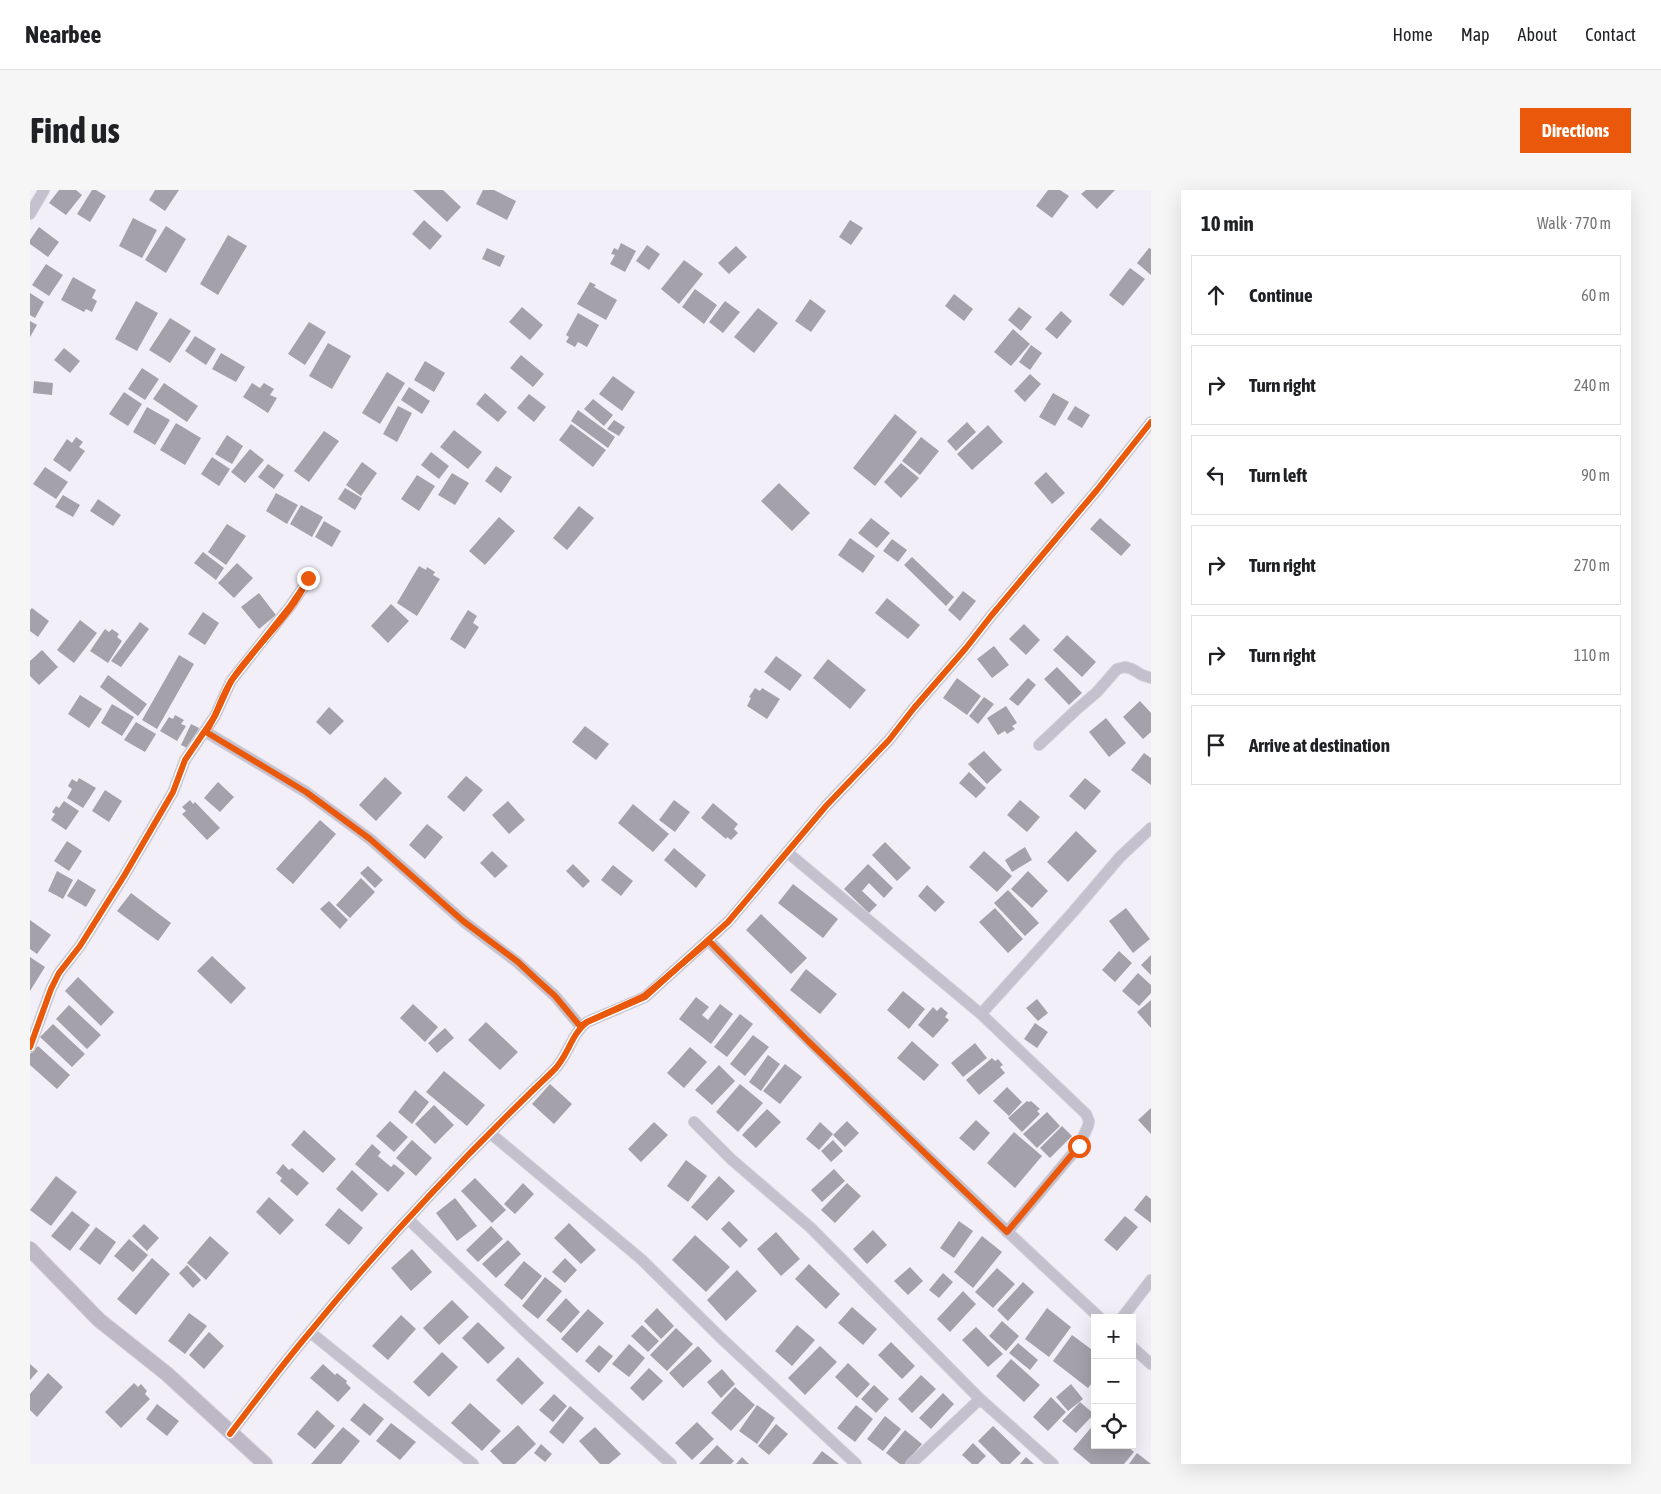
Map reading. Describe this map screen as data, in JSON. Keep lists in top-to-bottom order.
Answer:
{
  "page": {
    "header": "Nearbee",
    "nav": [
      "Home",
      "Map",
      "About",
      "Contact"
    ],
    "buttons": "Directions",
    "title": "Find us",
    "heading": ["10 min", "Walk · 770 m"],
    "list": [
      ["Continue", "60 m"],
      ["Turn right", "240 m"],
      ["Turn left", "90 m"],
      ["Turn right", "270 m"],
      ["Turn right", "110 m"],
      "Arrive at destination"
    ],
    "map_buttons": ["+", "−"]
  }
}
